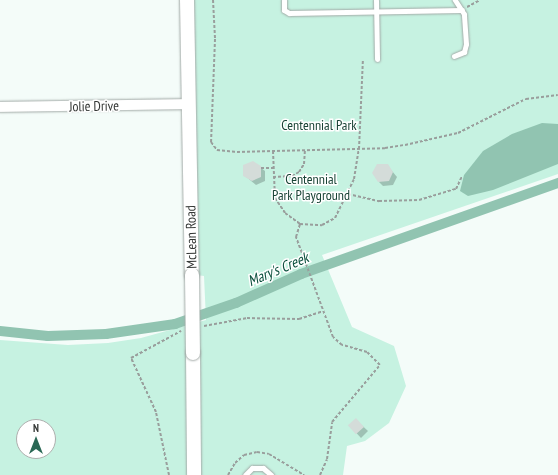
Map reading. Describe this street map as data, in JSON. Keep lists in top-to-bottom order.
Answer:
{
  "streets": {
    "street": ["Jolie Drive", "McLean Road"]
  },
  "crossings": [
    ["Jolie Drive", "McLean Road"]
  ],
  "water": ["Mary's Creek"],
  "parks": ["Centennial Park", "Centennial Park Playground"],
  "north": "top"
}
